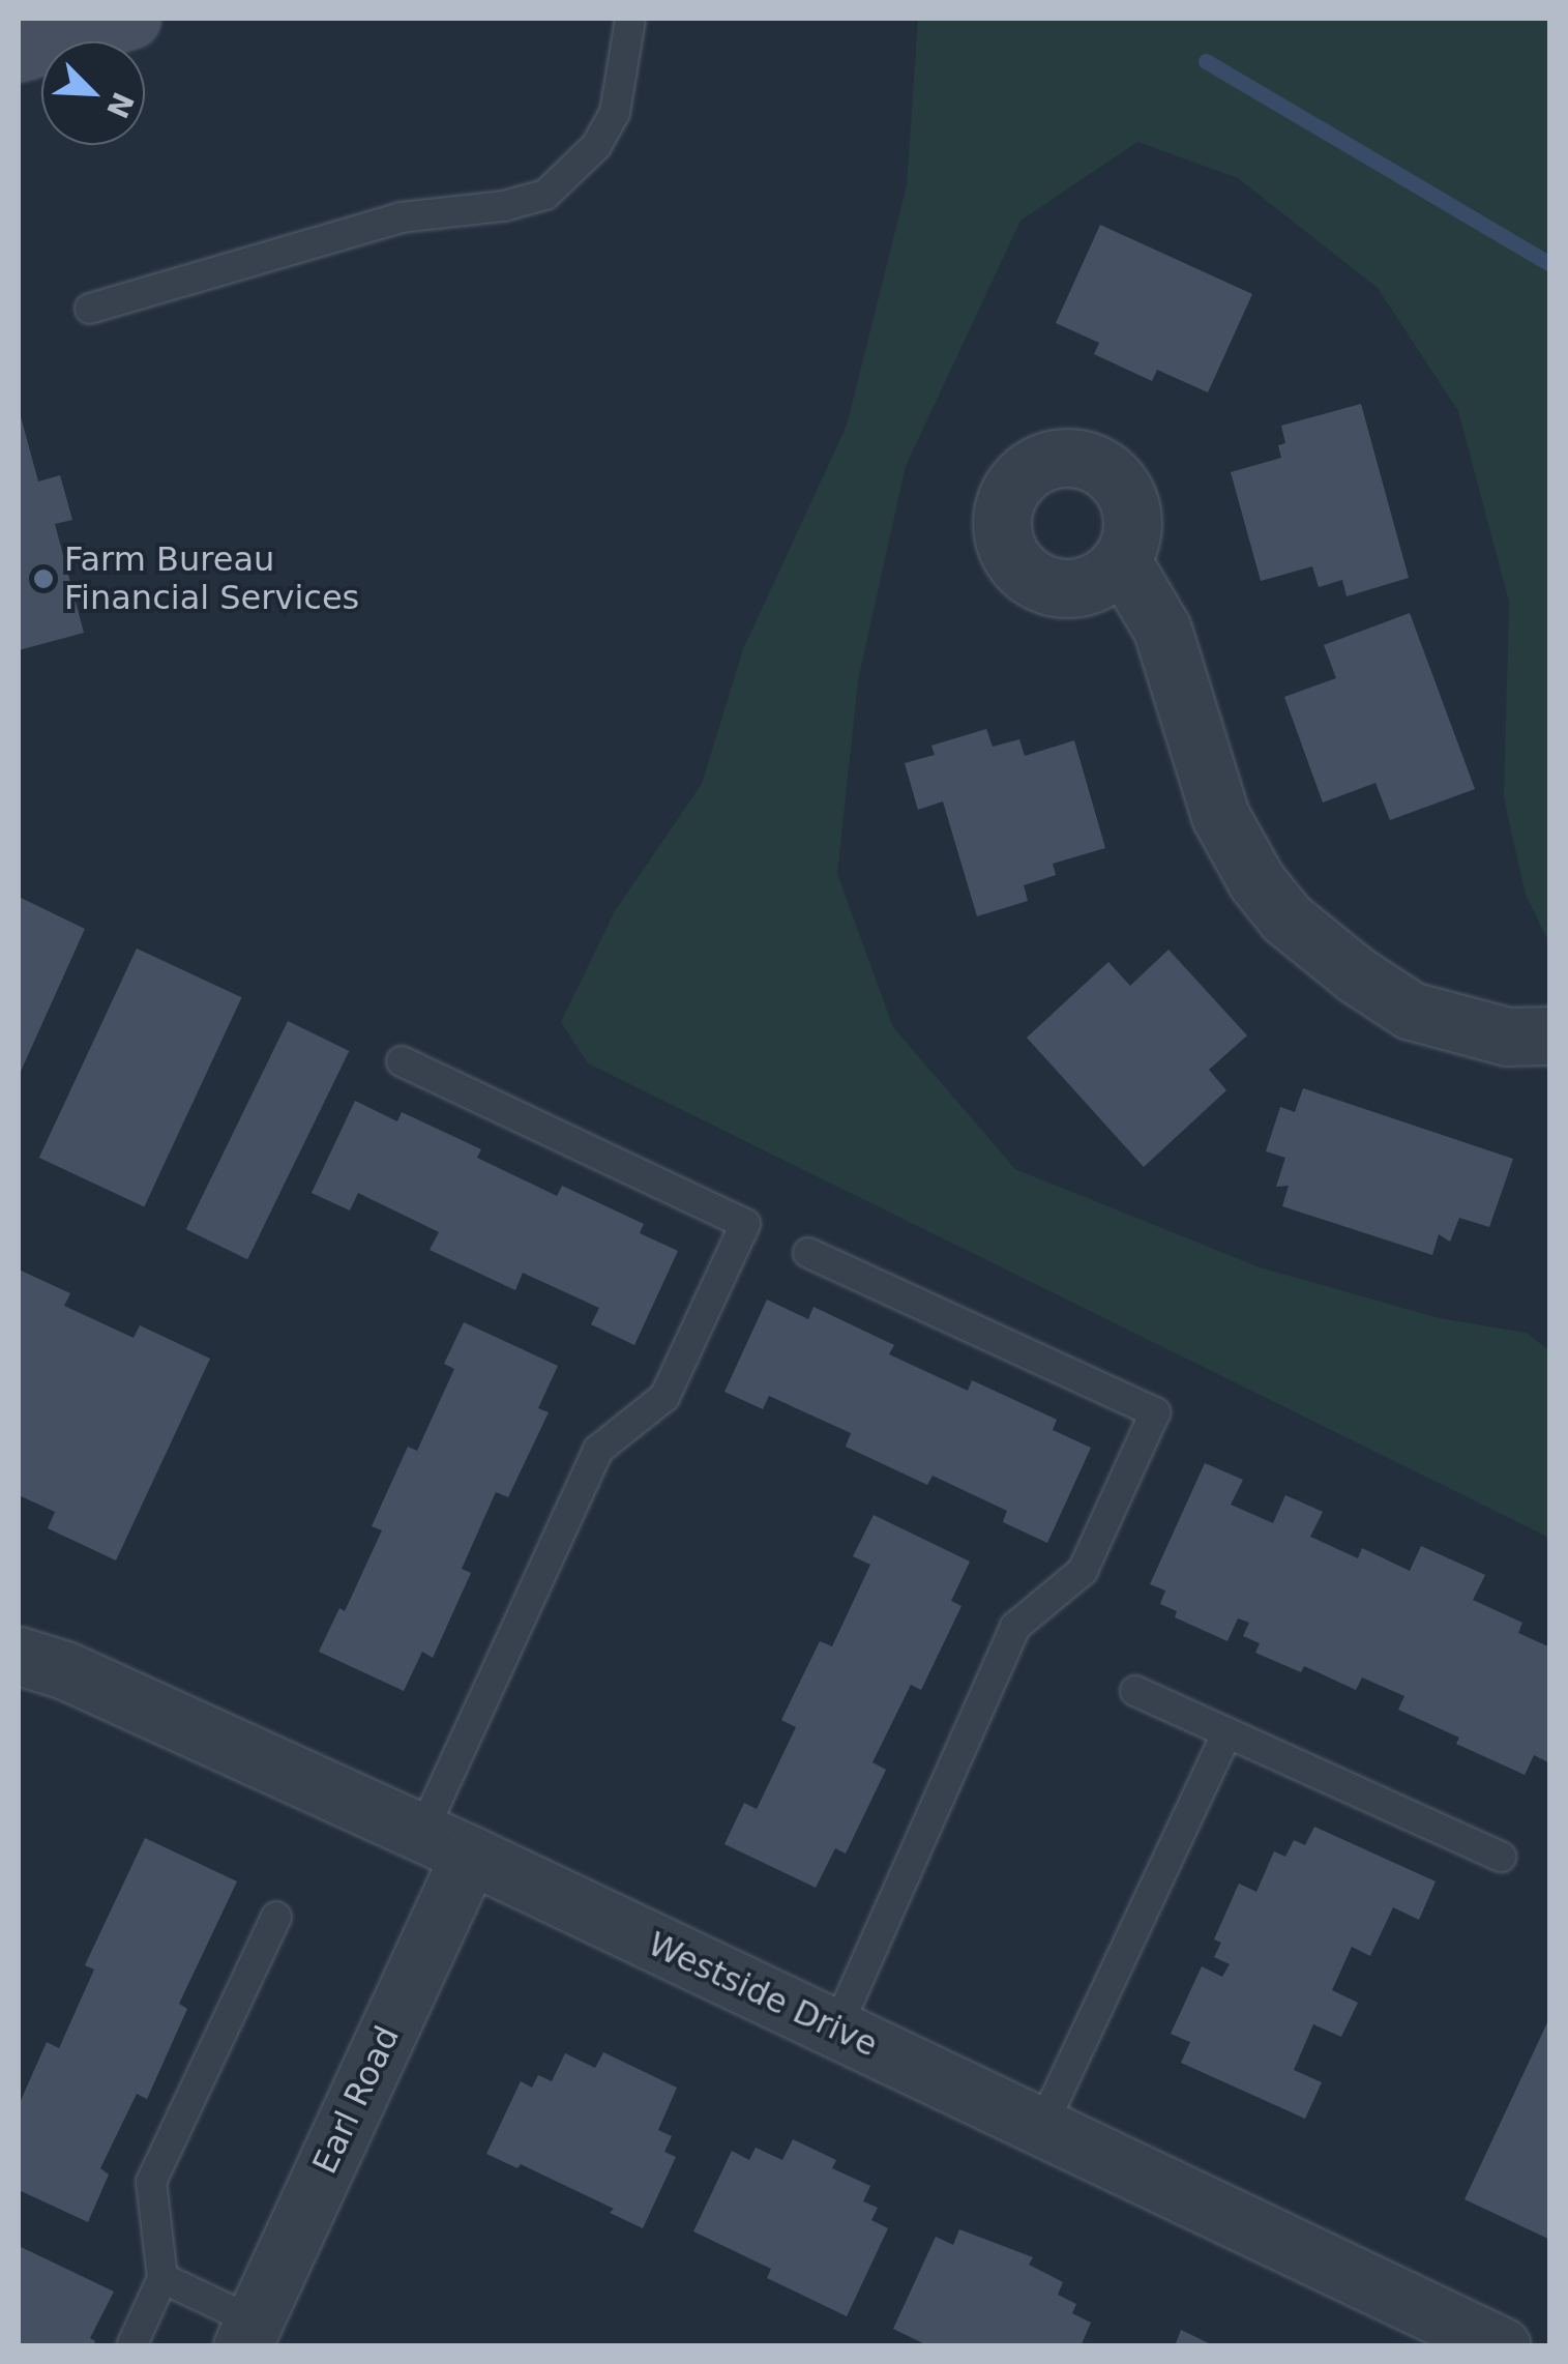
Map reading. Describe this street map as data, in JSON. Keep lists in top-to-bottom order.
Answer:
{
  "streets": {
    "street": ["Westside Drive", "Earl Road"]
  },
  "crossings": [
    ["Westside Drive", "Earl Road"]
  ],
  "places": ["Farm Bureau Financial Services"],
  "north": "bottom right"
}
